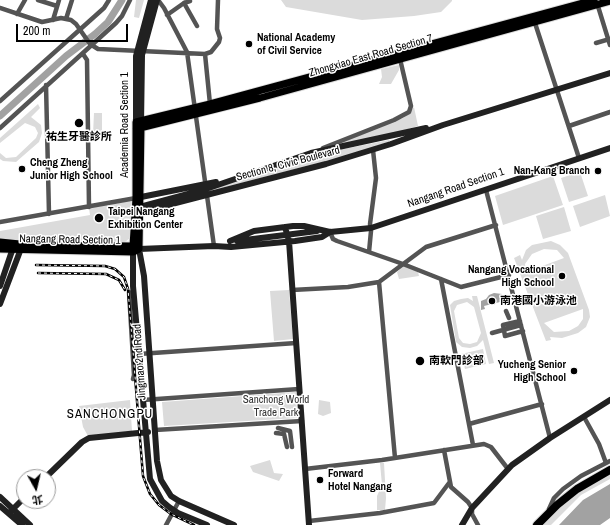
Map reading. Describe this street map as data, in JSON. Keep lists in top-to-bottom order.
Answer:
{
  "streets": {
    "main road": ["Zhongxiao East Road Section 7", "Academia Road Section 1", "Nangang Road Section 1"],
    "street": ["Section 8, Civic Boulevard", "Jingmao 2nd Road"]
  },
  "crossings": [
    ["Zhongxiao East Road Section 7", "Academia Road Section 1"],
    ["Academia Road Section 1", "Section 8, Civic Boulevard"],
    ["Academia Road Section 1", "Nangang Road Section 1"],
    ["Academia Road Section 1", "Jingmao 2nd Road"],
    ["Nangang Road Section 1", "Jingmao 2nd Road"]
  ],
  "districts": ["SANCHONGPU"],
  "parks": ["Sanchong World Trade Park"],
  "places": [
    "National Academy of Civil Service",
    "祐生牙醫診所",
    "Cheng Zheng Junior High School",
    "Nan-Kang Branch",
    "Taipei Nangang Exhibition Center",
    "Nangang Vocational High School",
    "南港國小游泳池",
    "南軟門診部",
    "Yucheng Senior High School",
    "Forward Hotel Nangang"
  ],
  "scale_bar": "200 m",
  "north": "bottom"
}
